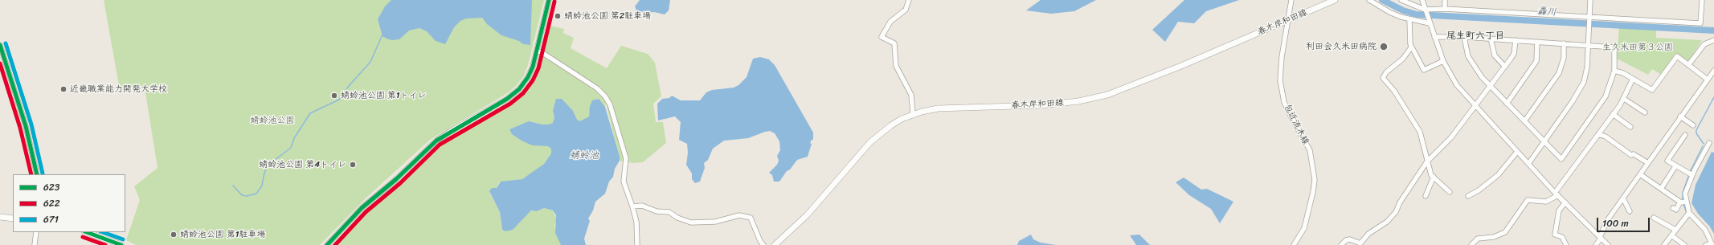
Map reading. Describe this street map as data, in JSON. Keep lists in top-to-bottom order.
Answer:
{
  "streets": {
    "main road": ["春木岸和田線"],
    "street": ["包近流木線"]
  },
  "crossings": [
    ["春木岸和田線", "包近流木線"]
  ],
  "districts": ["尾生町六丁目"],
  "water": ["轟川", "蜻蛉池"],
  "parks": ["生久米田第３公園", "蜻蛉池公園"],
  "places": [
    "蜻蛉池公園 第2駐車場",
    "利田会久米田病院",
    "近畿職業能力開発大学校",
    "蜻蛉池公園 第1トイレ",
    "蜻蛉池公園 第4トイレ",
    "蜻蛉池公園 第1駐車場"
  ],
  "lines": ["transit line 623", "transit line 622", "transit line 671"],
  "legend": ["623", "622", "671"],
  "scale_bar": "100 m"
}
